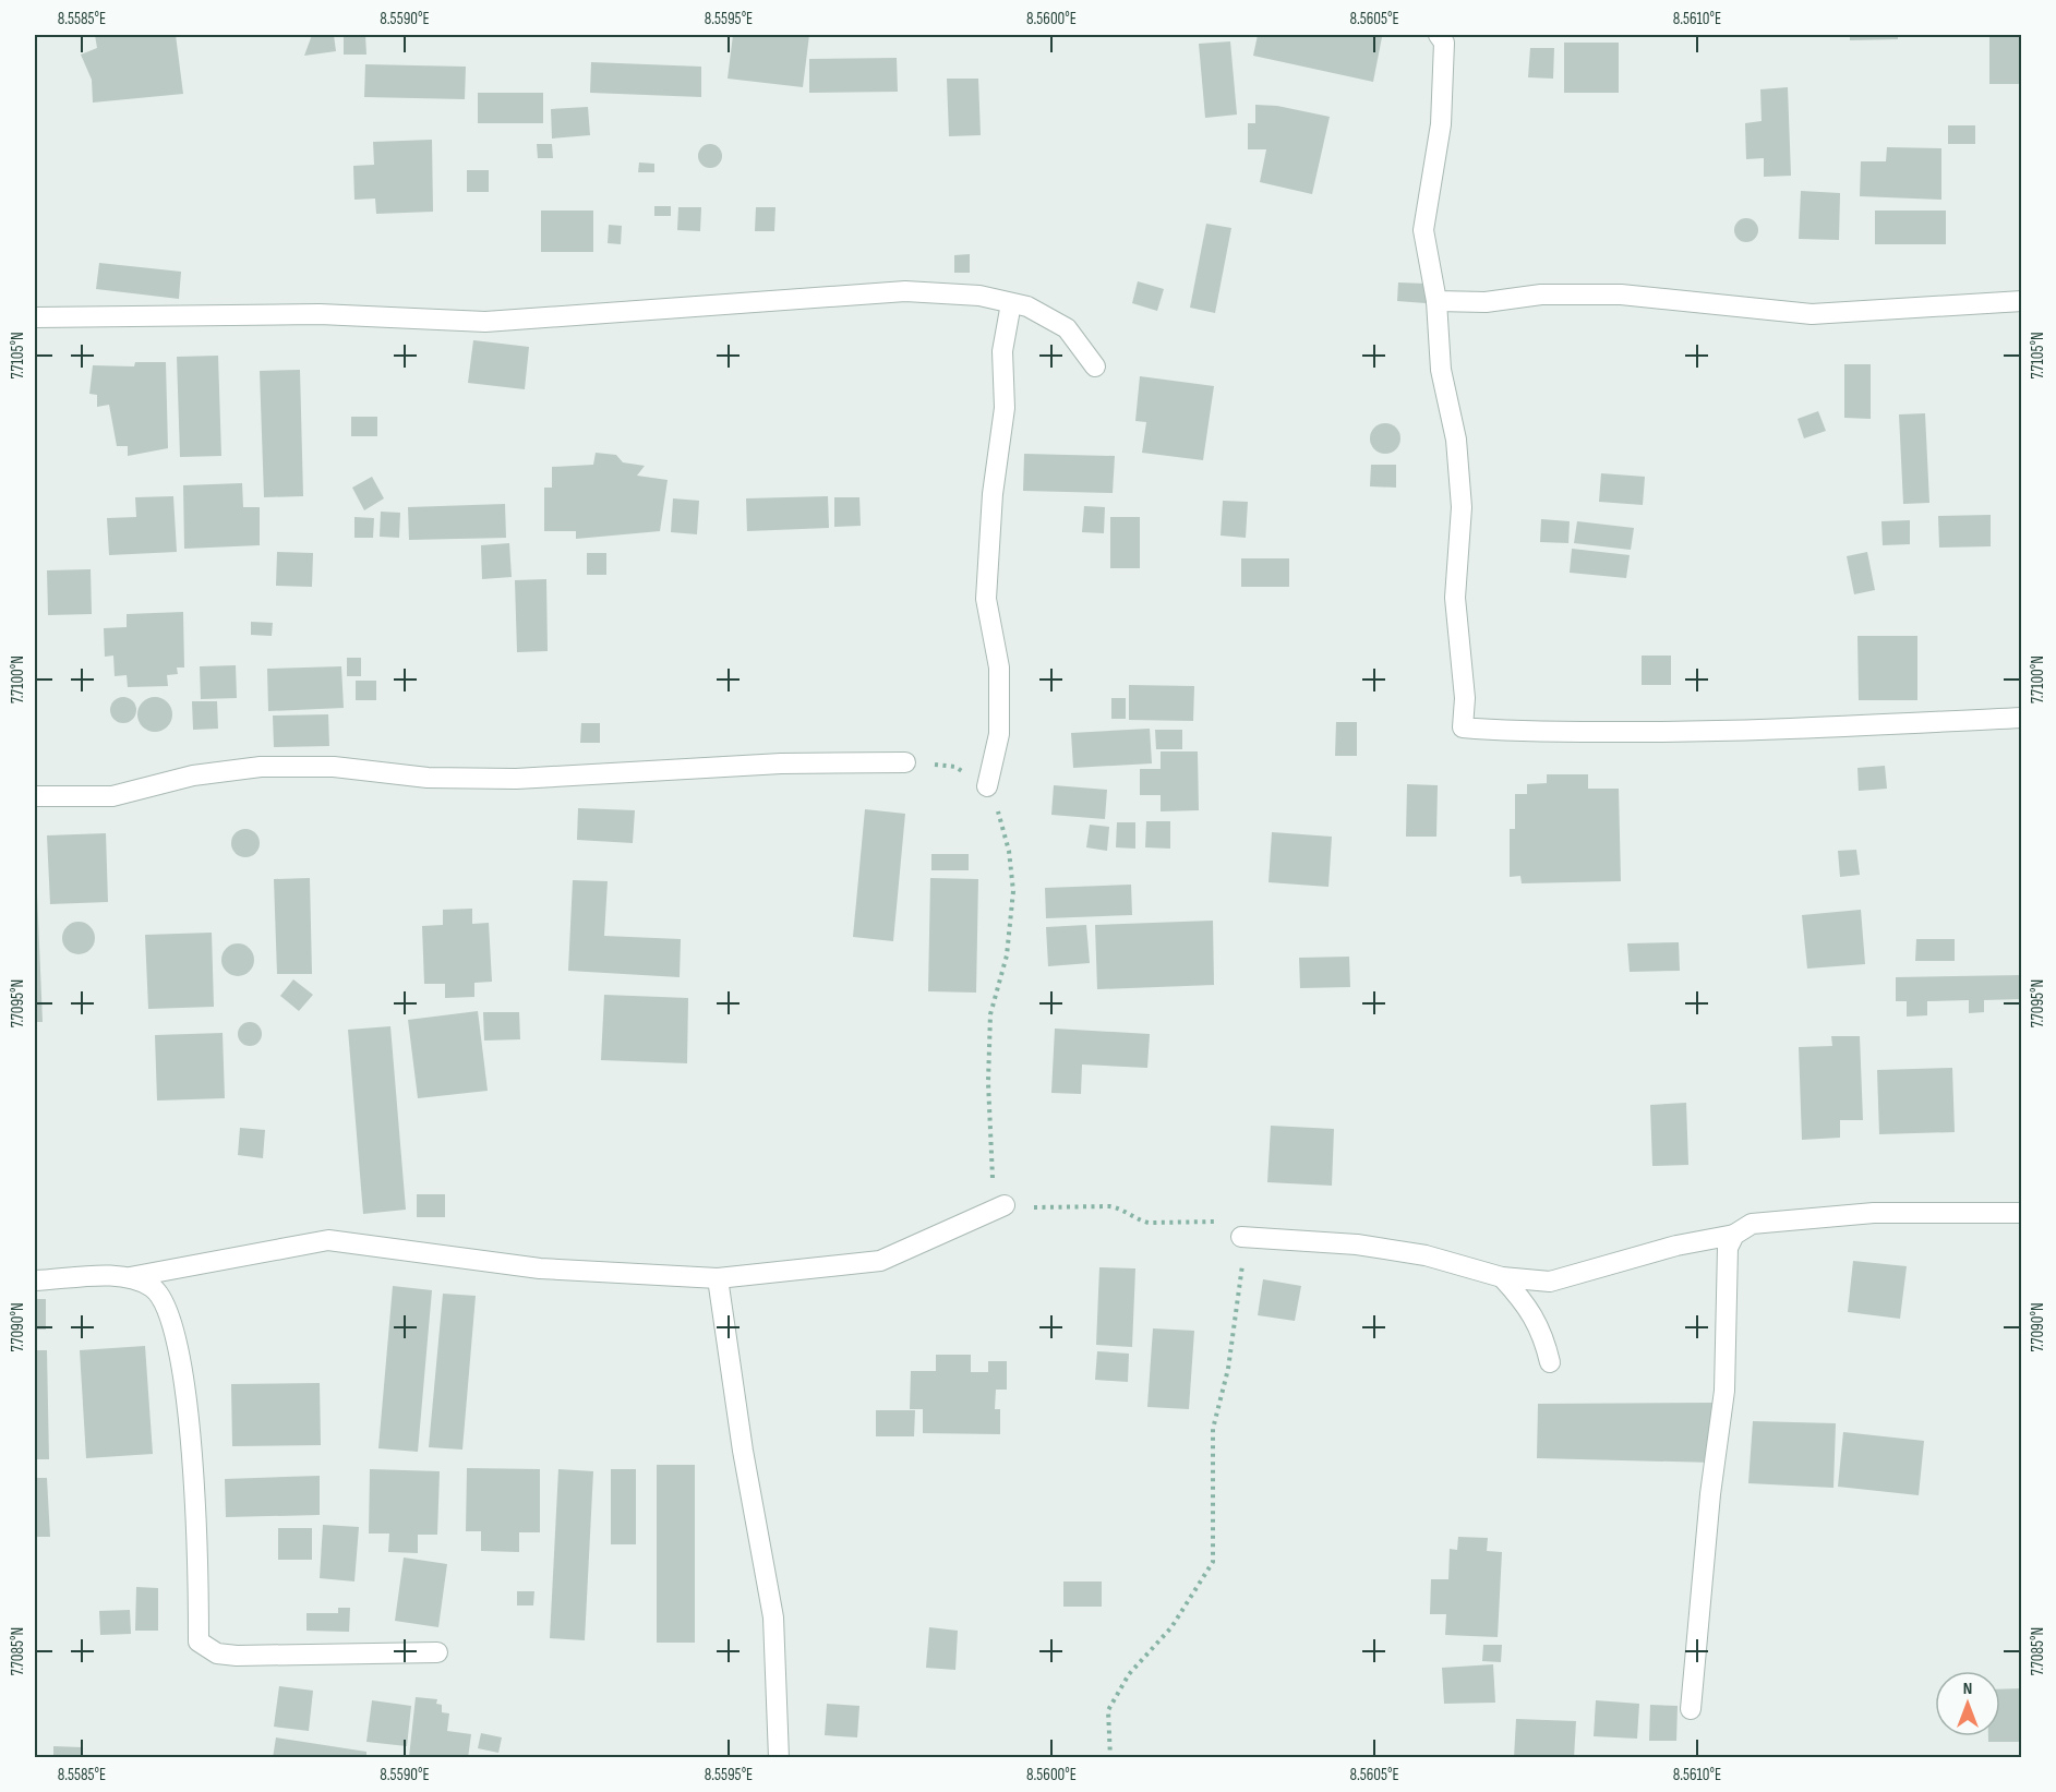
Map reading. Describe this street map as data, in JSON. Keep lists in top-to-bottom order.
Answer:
{
  "north": "top",
  "coordinates": [
    "8.5585°E",
    "8.5590°E",
    "8.5595°E",
    "8.5600°E",
    "8.5605°E",
    "8.5610°E",
    "7.7105°N",
    "7.7100°N",
    "7.7095°N",
    "7.7090°N",
    "7.7085°N"
  ]
}
